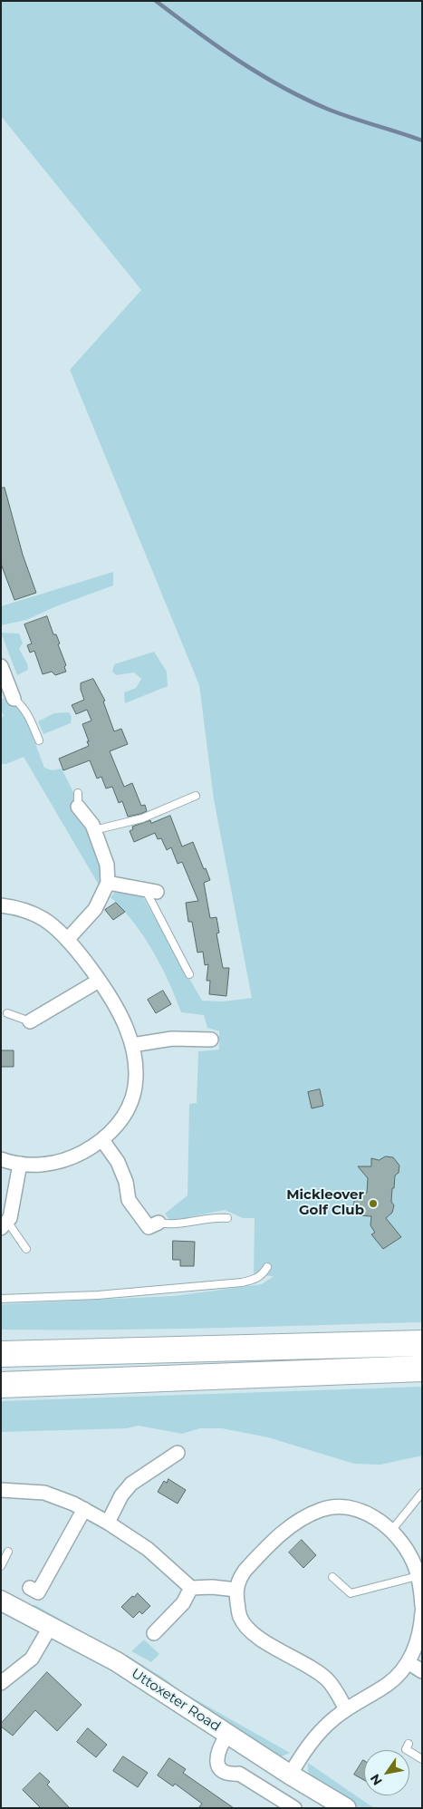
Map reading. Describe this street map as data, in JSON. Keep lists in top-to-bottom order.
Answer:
{
  "streets": {
    "main road": ["Uttoxeter Road"]
  },
  "places": ["Mickleover Golf Club"],
  "north": "bottom left"
}
